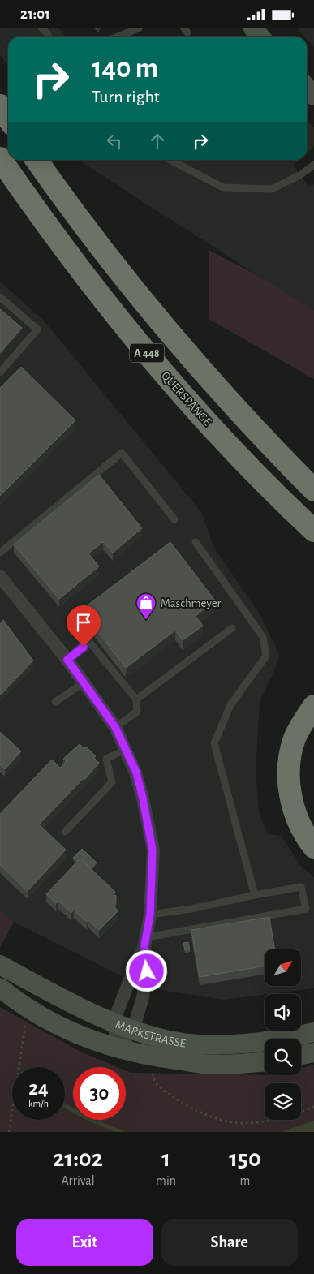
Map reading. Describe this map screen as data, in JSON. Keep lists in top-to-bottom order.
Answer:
{
  "streets": {
    "highway": ["A 448", "QUERSPANGE"],
    "main road": ["MARKSTRASSE"]
  },
  "places": {
    "shop": ["Maschmeyer"]
  },
  "north": "top right",
  "page": {
    "status": "21:01",
    "turn": ["140 m", "Turn right"],
    "speed": "24 km/h",
    "limit": "30",
    "eta": [
      "21:02",
      "Arrival",
      "1",
      "min",
      "150",
      "m"
    ],
    "buttons": ["Exit", "Share"]
  }
}
